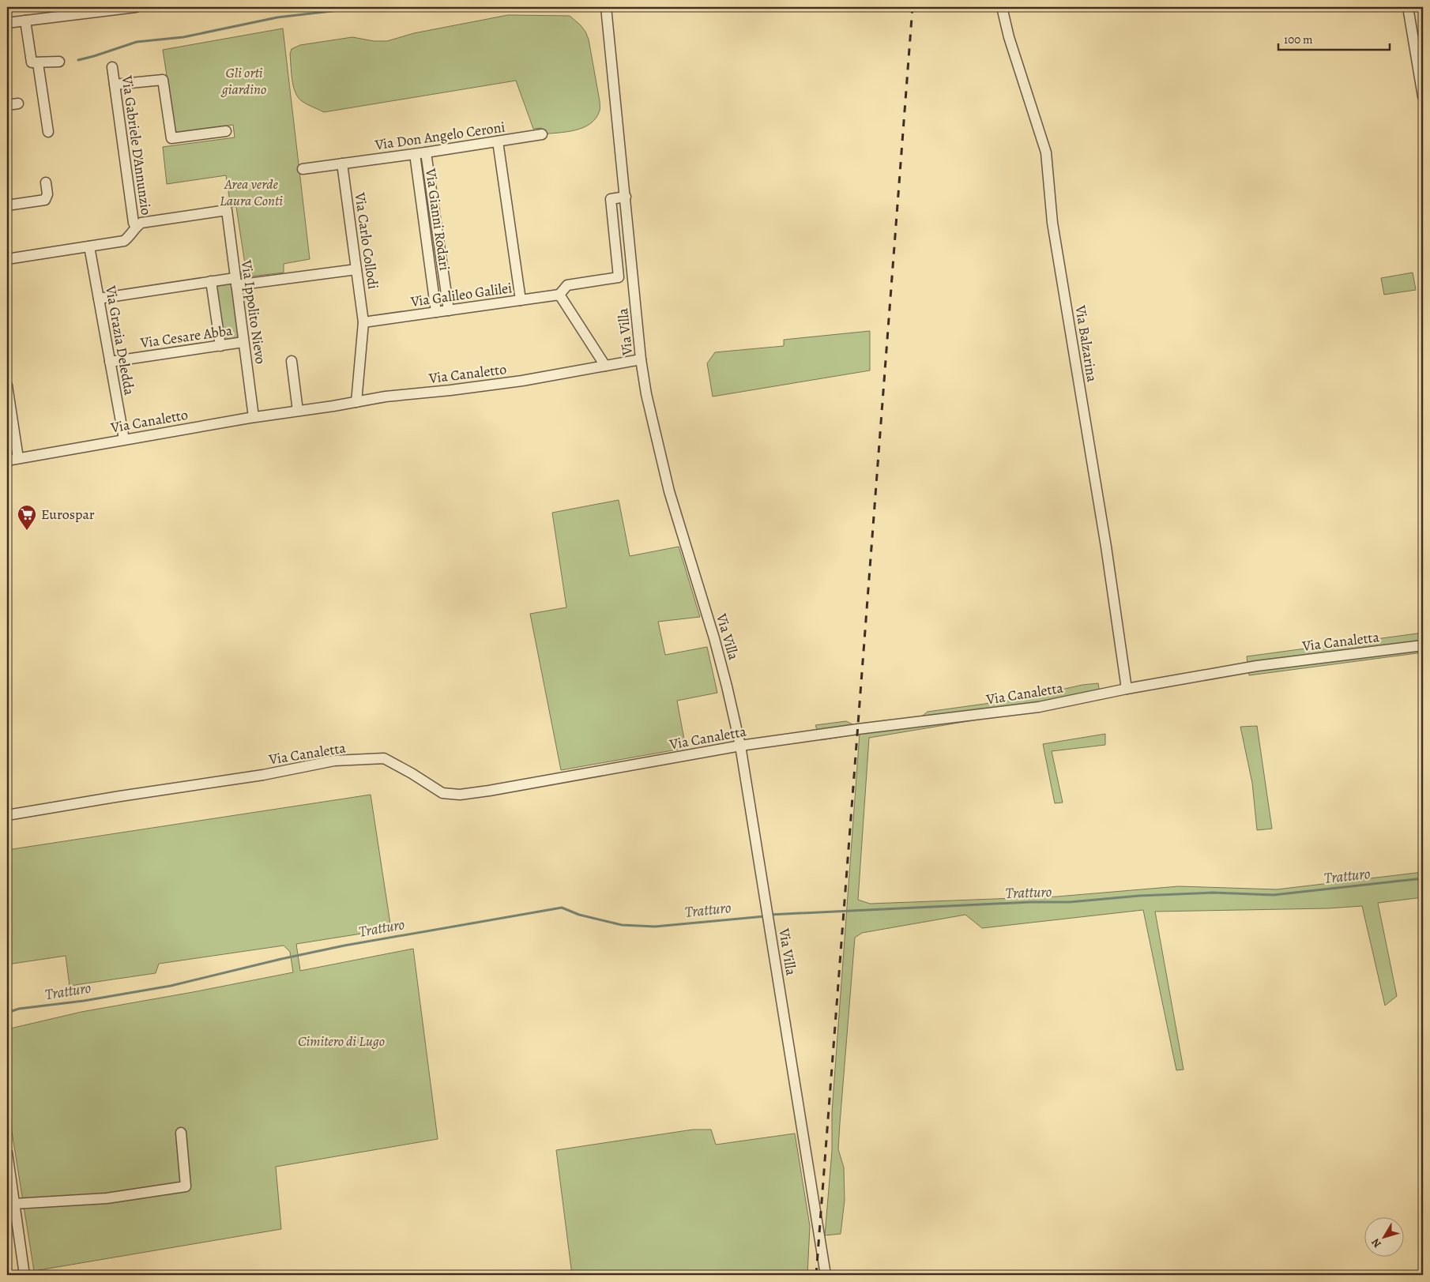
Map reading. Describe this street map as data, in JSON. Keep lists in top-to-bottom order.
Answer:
{
  "streets": {
    "street": [
      "Via Don Angelo Ceroni",
      "Via Gabriele D'Annunzio",
      "Via Gianni Rodari",
      "Via Carlo Collodi",
      "Via Galileo Galilei",
      "Via Ippolito Nievo",
      "Via Villa",
      "Via Cesare Abba",
      "Via Grazia Deledda",
      "Via Balzarina",
      "Via Canaletto",
      "Via Canaletta"
    ]
  },
  "crossings": [
    ["Via Don Angelo Ceroni", "Via Gianni Rodari"],
    ["Via Don Angelo Ceroni", "Via Carlo Collodi"],
    ["Via Gabriele D'Annunzio", "Via Ippolito Nievo"],
    ["Via Gianni Rodari", "Via Galileo Galilei"],
    ["Via Carlo Collodi", "Via Galileo Galilei"],
    ["Via Ippolito Nievo", "Via Cesare Abba"],
    ["Via Ippolito Nievo", "Via Canaletto"],
    ["Via Villa", "Via Canaletto"],
    ["Via Villa", "Via Canaletta"],
    ["Via Cesare Abba", "Via Grazia Deledda"],
    ["Via Grazia Deledda", "Via Canaletto"],
    ["Via Balzarina", "Via Canaletta"]
  ],
  "water": ["Tratturo"],
  "parks": ["Gli orti giardino", "Area verde Laura Conti", "Cimitero di Lugo"],
  "places": {
    "supermarket": ["Eurospar"]
  },
  "scale_bar": "100 m",
  "north": "bottom left"
}
